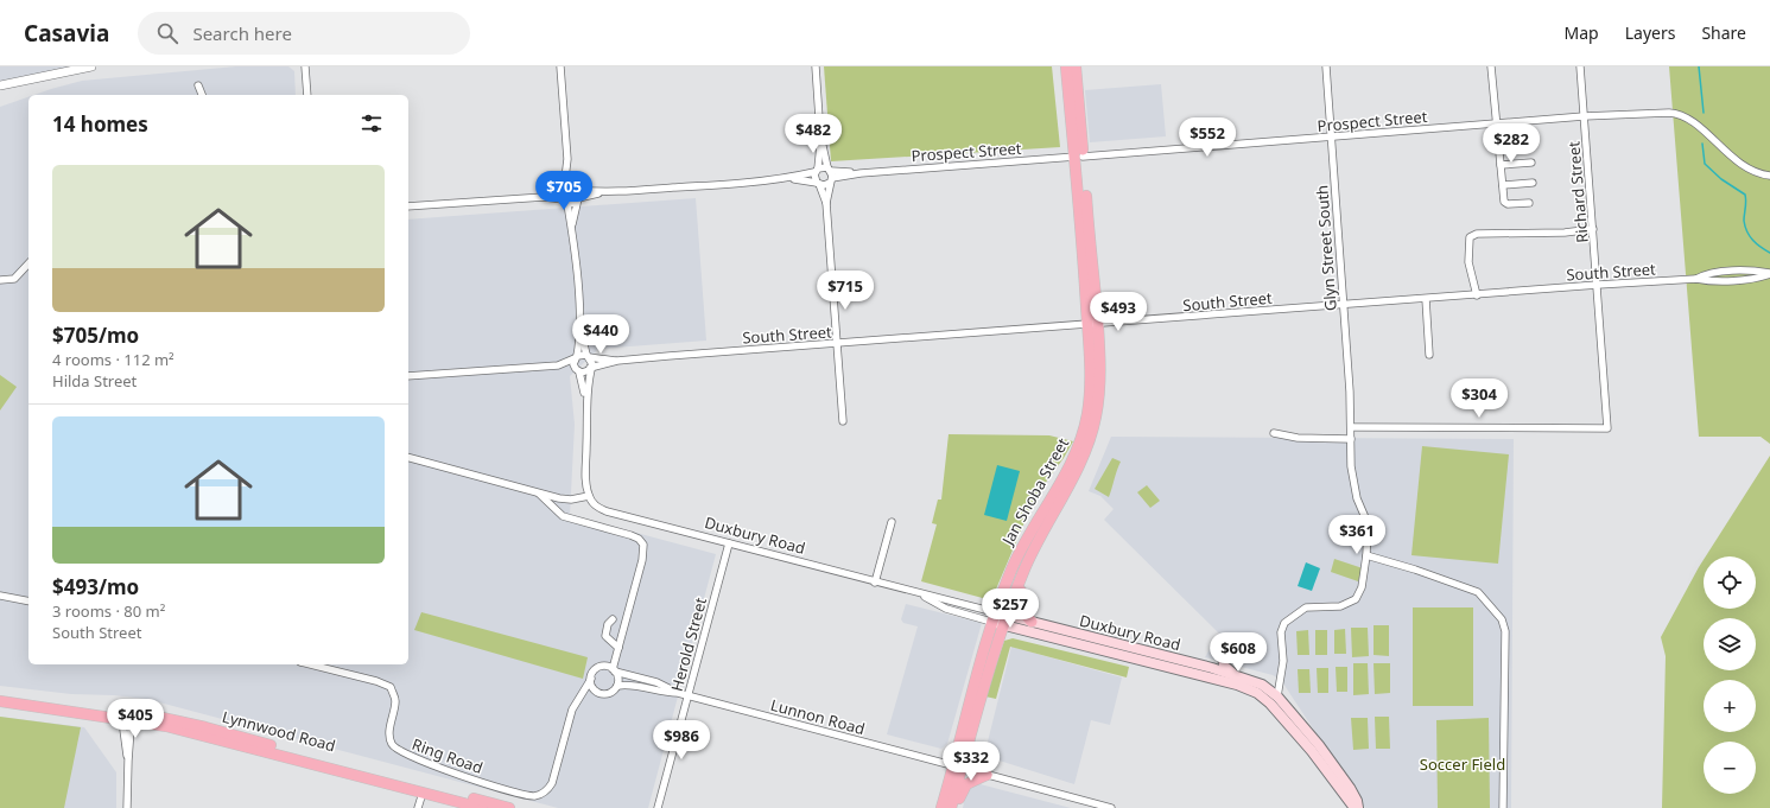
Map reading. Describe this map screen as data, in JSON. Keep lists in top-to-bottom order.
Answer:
{
  "streets": {
    "main road": ["Jan Shoba Street", "Duxbury Road", "Lynnwood Road"],
    "street": [
      "Prospect Street",
      "Richard Street",
      "Glyn Street South",
      "South Street",
      "Herold Street",
      "Lunnon Road",
      "Ring Road"
    ]
  },
  "crossings": [
    ["Prospect Street", "Richard Street"],
    ["Prospect Street", "Glyn Street South"],
    ["Prospect Street", "Jan Shoba Street"],
    ["Richard Street", "Glyn Street South"],
    ["Richard Street", "South Street"],
    ["Glyn Street South", "South Street"],
    ["Glyn Street South", "Duxbury Road"],
    ["South Street", "Jan Shoba Street"],
    ["Jan Shoba Street", "Duxbury Road"],
    ["Jan Shoba Street", "Lunnon Road"],
    ["Duxbury Road", "Herold Street"],
    ["Herold Street", "Lunnon Road"],
    ["Lunnon Road", "Ring Road"]
  ],
  "parks": ["Soccer Field"],
  "page": {
    "header": "Casavia",
    "search": "Search here",
    "nav": ["Map", "Layers", "Share"],
    "heading": "14 homes",
    "price": [
      "$482",
      "$552",
      "$282",
      "$705",
      "$715",
      "$493",
      "$440",
      "$304",
      "$361",
      "$257",
      "$608",
      "$405",
      "$986",
      "$332"
    ],
    "list": [
      {
        "name": "$705/mo",
        "note": "4 rooms · 112 m² · Hilda Street"
      },
      {
        "name": "$493/mo",
        "note": "3 rooms · 80 m² · South Street"
      }
    ],
    "map_buttons": ["+", "−"]
  }
}
